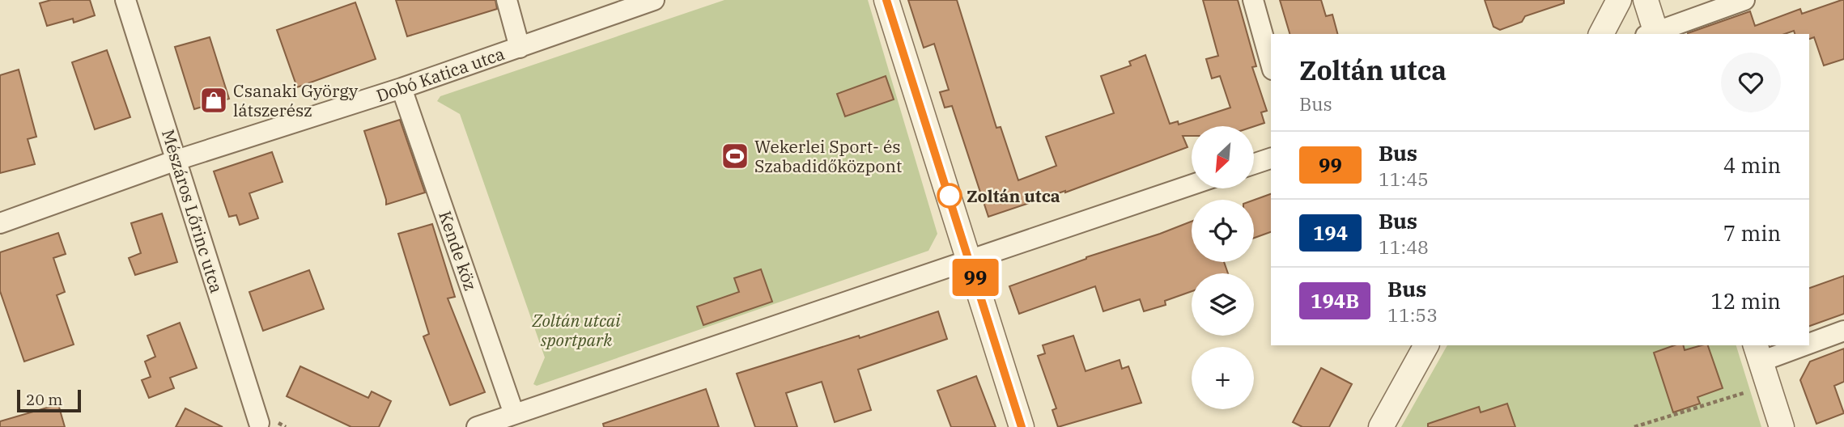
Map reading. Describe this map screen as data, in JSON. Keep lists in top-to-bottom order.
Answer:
{
  "streets": {
    "street": ["Dobó Katica utca", "Mészáros Lőrinc utca", "Kende köz"]
  },
  "crossings": [
    ["Dobó Katica utca", "Mészáros Lőrinc utca"],
    ["Dobó Katica utca", "Kende köz"]
  ],
  "parks": ["Zoltán utcai sportpark"],
  "places": {
    "shop": ["Csanaki György látszerész"],
    "sports": ["Wekerlei Sport- és Szabadidőközpont"],
    "other": ["Zoltán utca"]
  },
  "lines": ["bus line 99"],
  "scale_bar": "20 m",
  "north": "bottom left",
  "page": {
    "on_map": "99",
    "heading": ["Zoltán utca", "Bus"],
    "map_buttons": "+",
    "list": [
      {
        "mark": "99",
        "name": "Bus",
        "note": "11:45",
        "value": "4 min"
      },
      {
        "mark": "194",
        "name": "Bus",
        "note": "11:48",
        "value": "7 min"
      },
      {
        "mark": "194B",
        "name": "Bus",
        "note": "11:53",
        "value": "12 min"
      }
    ],
    "scale": "20 m"
  }
}
